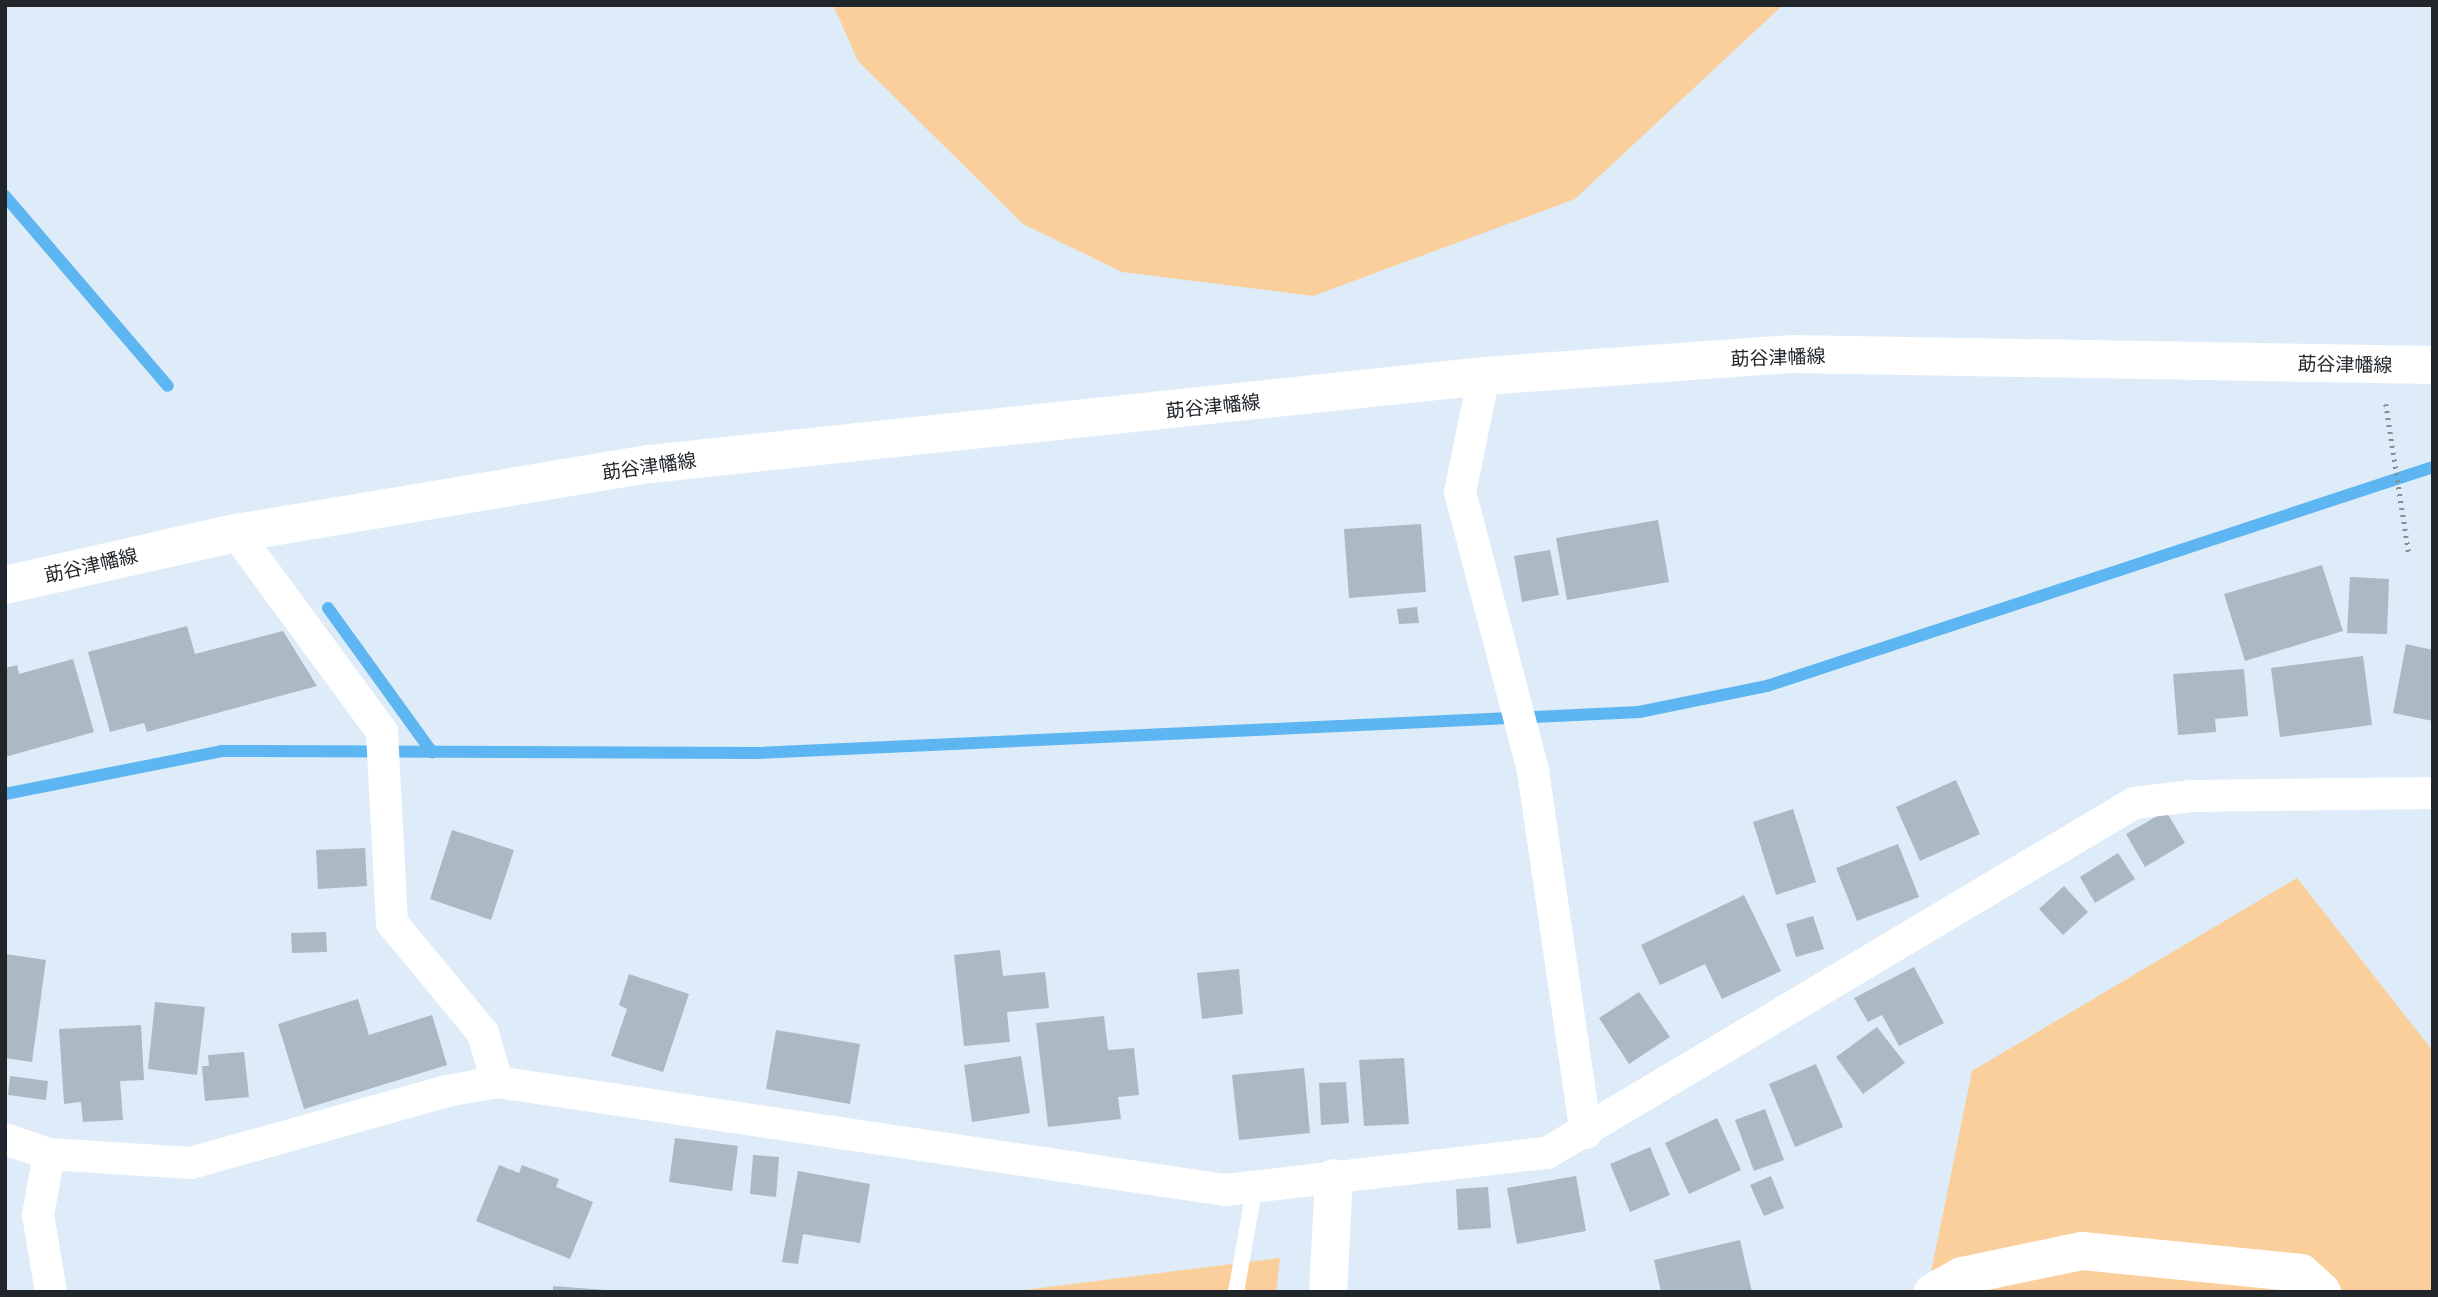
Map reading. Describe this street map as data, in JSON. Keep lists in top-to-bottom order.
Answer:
{
  "streets": {
    "main road": ["莇谷津幡線"]
  }
}
